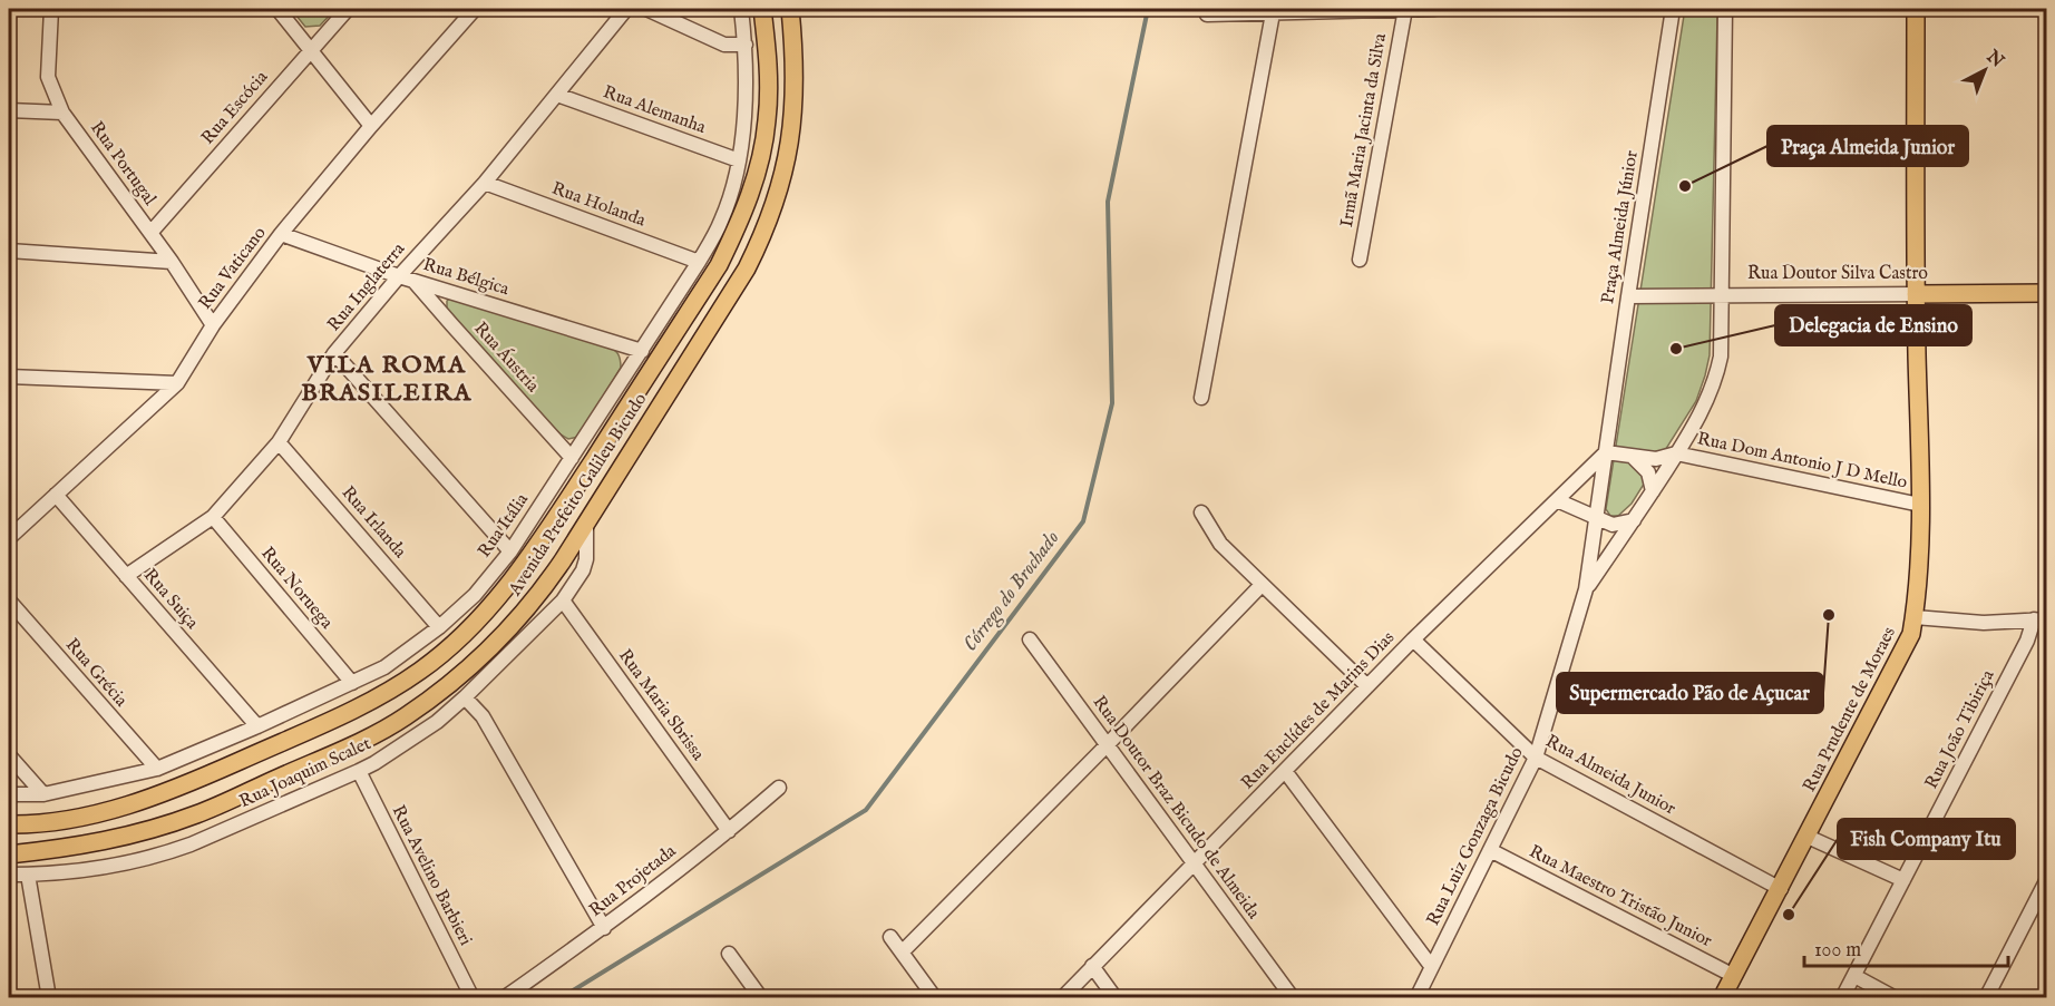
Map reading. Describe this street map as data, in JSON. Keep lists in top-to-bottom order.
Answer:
{
  "streets": {
    "main road": ["Rua Doutor Silva Castro", "Avenida Prefeito Galileu Bicudo", "Rua Prudente de Moraes"],
    "street": [
      "Rua Escócia",
      "Rua Alemanha",
      "Irmã Maria Jacinta da Silva",
      "Rua Portugal",
      "Rua Holanda",
      "Praça Almeida Júnior",
      "Rua Vaticano",
      "Rua Bélgica",
      "Rua Inglaterra",
      "Rua Áustria",
      "Rua Dom Antonio J D Mello",
      "Rua Irlanda",
      "Rua Itália",
      "Rua Noruega",
      "Rua Suiça",
      "Rua Grécia",
      "Rua Maria Sbrissa",
      "Rua Euclídes de Marins Dias",
      "Rua João Tibiriça",
      "Rua Joaquim Scalet",
      "Rua Almeida Junior",
      "Rua Doutor Braz Bicudo de Almeida",
      "Rua Luiz Gonzaga Bicudo",
      "Rua Avelino Barbieri",
      "Rua Projetada",
      "Rua Maestro Tristão Junior"
    ]
  },
  "crossings": [
    ["Rua Escócia", "Rua Portugal"],
    ["Rua Alemanha", "Rua Inglaterra"],
    ["Rua Alemanha", "Rua Itália"],
    ["Rua Portugal", "Rua Vaticano"],
    ["Rua Holanda", "Rua Inglaterra"],
    ["Rua Holanda", "Rua Itália"],
    ["Praça Almeida Júnior", "Rua Doutor Silva Castro"],
    ["Praça Almeida Júnior", "Rua Dom Antonio J D Mello"],
    ["Praça Almeida Júnior", "Rua Euclídes de Marins Dias"],
    ["Praça Almeida Júnior", "Rua Luiz Gonzaga Bicudo"],
    ["Rua Vaticano", "Rua Bélgica"],
    ["Rua Vaticano", "Rua Suiça"],
    ["Rua Doutor Silva Castro", "Rua Prudente de Moraes"],
    ["Rua Bélgica", "Rua Inglaterra"],
    ["Rua Bélgica", "Rua Áustria"],
    ["Rua Bélgica", "Rua Itália"],
    ["Rua Inglaterra", "Rua Irlanda"],
    ["Rua Inglaterra", "Rua Noruega"],
    ["Rua Inglaterra", "Rua Suiça"],
    ["Rua Áustria", "Rua Itália"],
    ["Rua Dom Antonio J D Mello", "Rua Prudente de Moraes"],
    ["Rua Dom Antonio J D Mello", "Rua Euclídes de Marins Dias"],
    ["Rua Dom Antonio J D Mello", "Rua Luiz Gonzaga Bicudo"],
    ["Avenida Prefeito Galileu Bicudo", "Rua Joaquim Scalet"],
    ["Rua Irlanda", "Rua Itália"],
    ["Rua Itália", "Rua Noruega"],
    ["Rua Itália", "Rua Suiça"],
    ["Rua Itália", "Rua Grécia"],
    ["Rua Maria Sbrissa", "Rua Joaquim Scalet"],
    ["Rua Maria Sbrissa", "Rua Projetada"],
    ["Rua Prudente de Moraes", "Rua Almeida Junior"],
    ["Rua Prudente de Moraes", "Rua Maestro Tristão Junior"],
    ["Rua Euclídes de Marins Dias", "Rua Almeida Junior"],
    ["Rua Euclídes de Marins Dias", "Rua Doutor Braz Bicudo de Almeida"],
    ["Rua Euclídes de Marins Dias", "Rua Luiz Gonzaga Bicudo"],
    ["Rua Joaquim Scalet", "Rua Avelino Barbieri"],
    ["Rua Almeida Junior", "Rua Luiz Gonzaga Bicudo"],
    ["Rua Luiz Gonzaga Bicudo", "Rua Maestro Tristão Junior"]
  ],
  "districts": ["VILA ROMA BRASILEIRA"],
  "water": ["Córrego do Brochado"],
  "places": [
    "Praça Almeida Junior",
    "Delegacia de Ensino",
    "Supermercado Pão de Açucar",
    "Fish Company Itu"
  ],
  "scale_bar": "100 m",
  "north": "top right"
}
